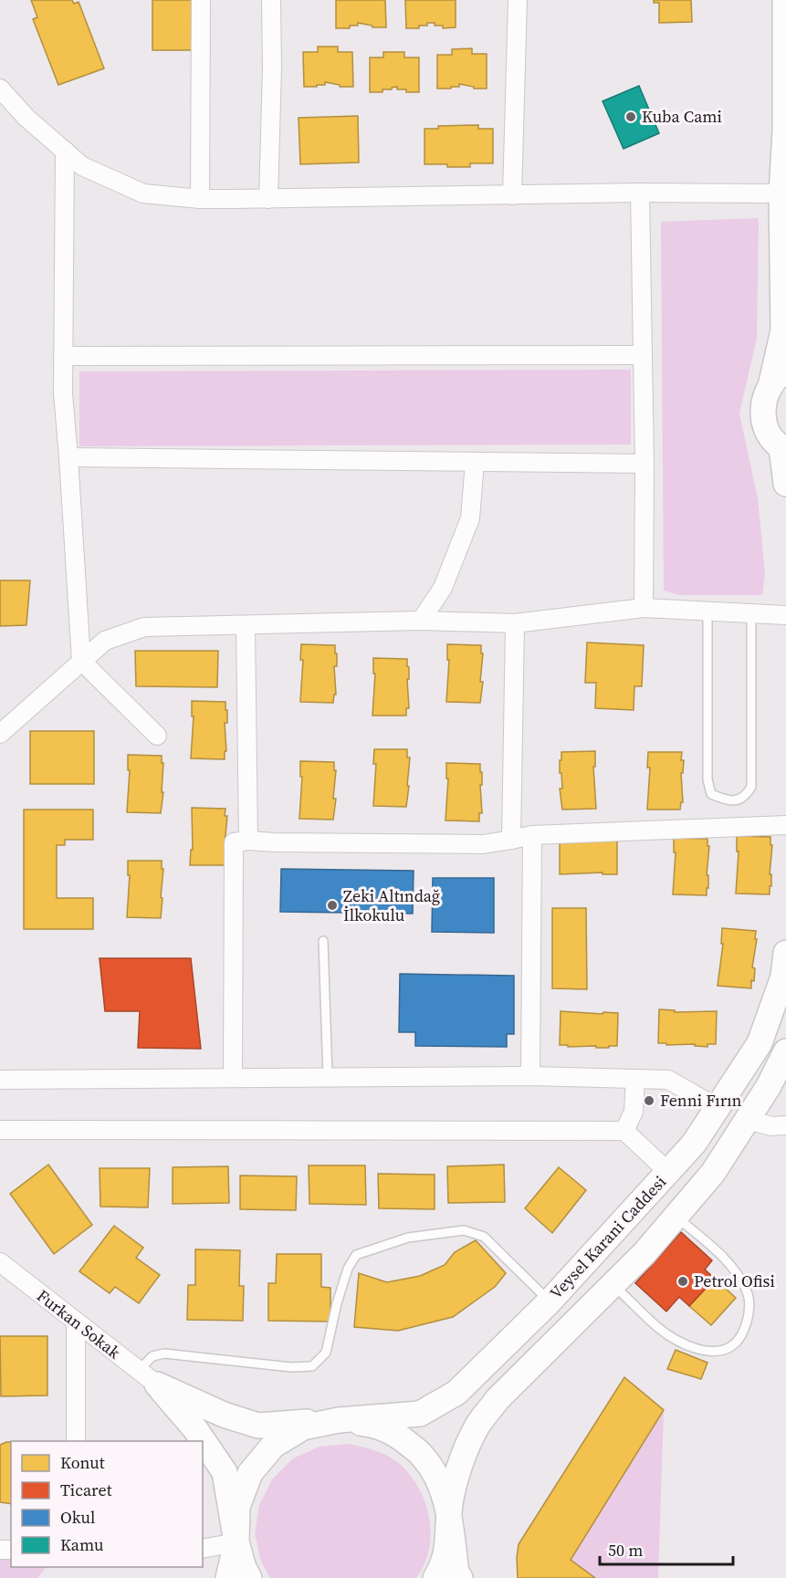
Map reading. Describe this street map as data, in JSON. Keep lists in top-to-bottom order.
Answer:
{
  "streets": {
    "main road": ["Veysel Karani Caddesi"],
    "street": ["Furkan Sokak"]
  },
  "places": [
    "Kuba Cami",
    "Zeki Altındağ İlkokulu",
    "Fenni Fırın",
    "Petrol Ofisi"
  ],
  "legend": [
    "Konut",
    "Ticaret",
    "Okul",
    "Kamu"
  ],
  "scale_bar": "50 m"
}
